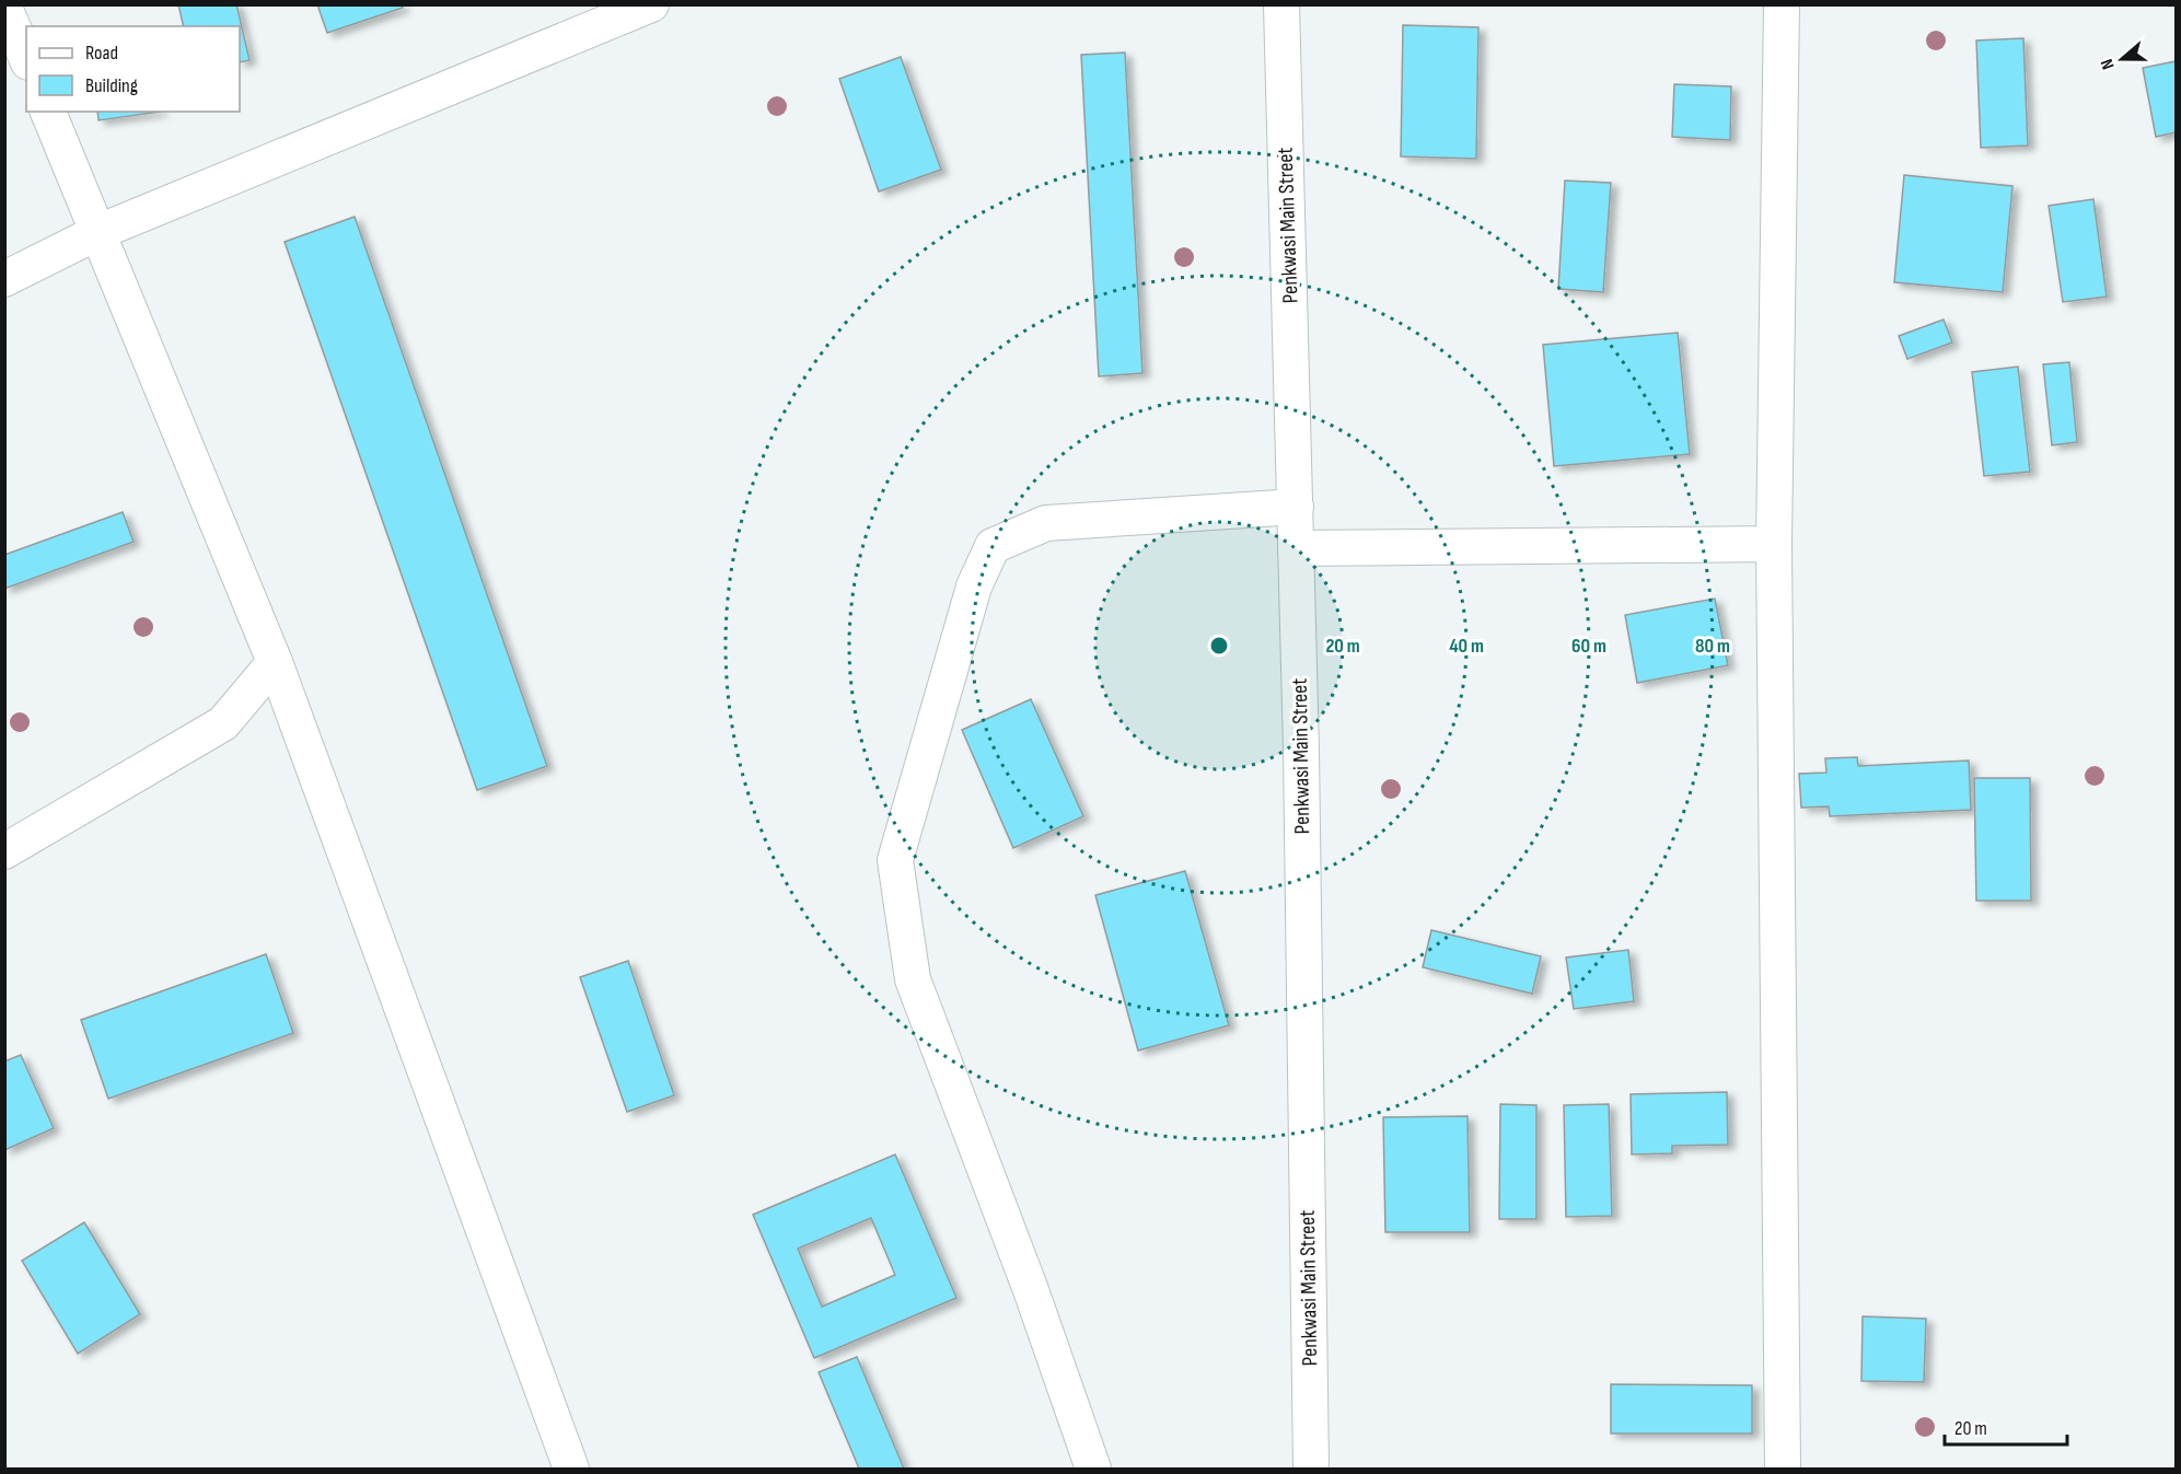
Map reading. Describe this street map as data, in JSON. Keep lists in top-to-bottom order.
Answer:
{
  "streets": {
    "street": ["Penkwasi Main Street"]
  },
  "legend": ["Road", "Building"],
  "scale_bar": "20 m",
  "north": "left",
  "rings": [
    "20 m",
    "40 m",
    "60 m",
    "80 m"
  ]
}
